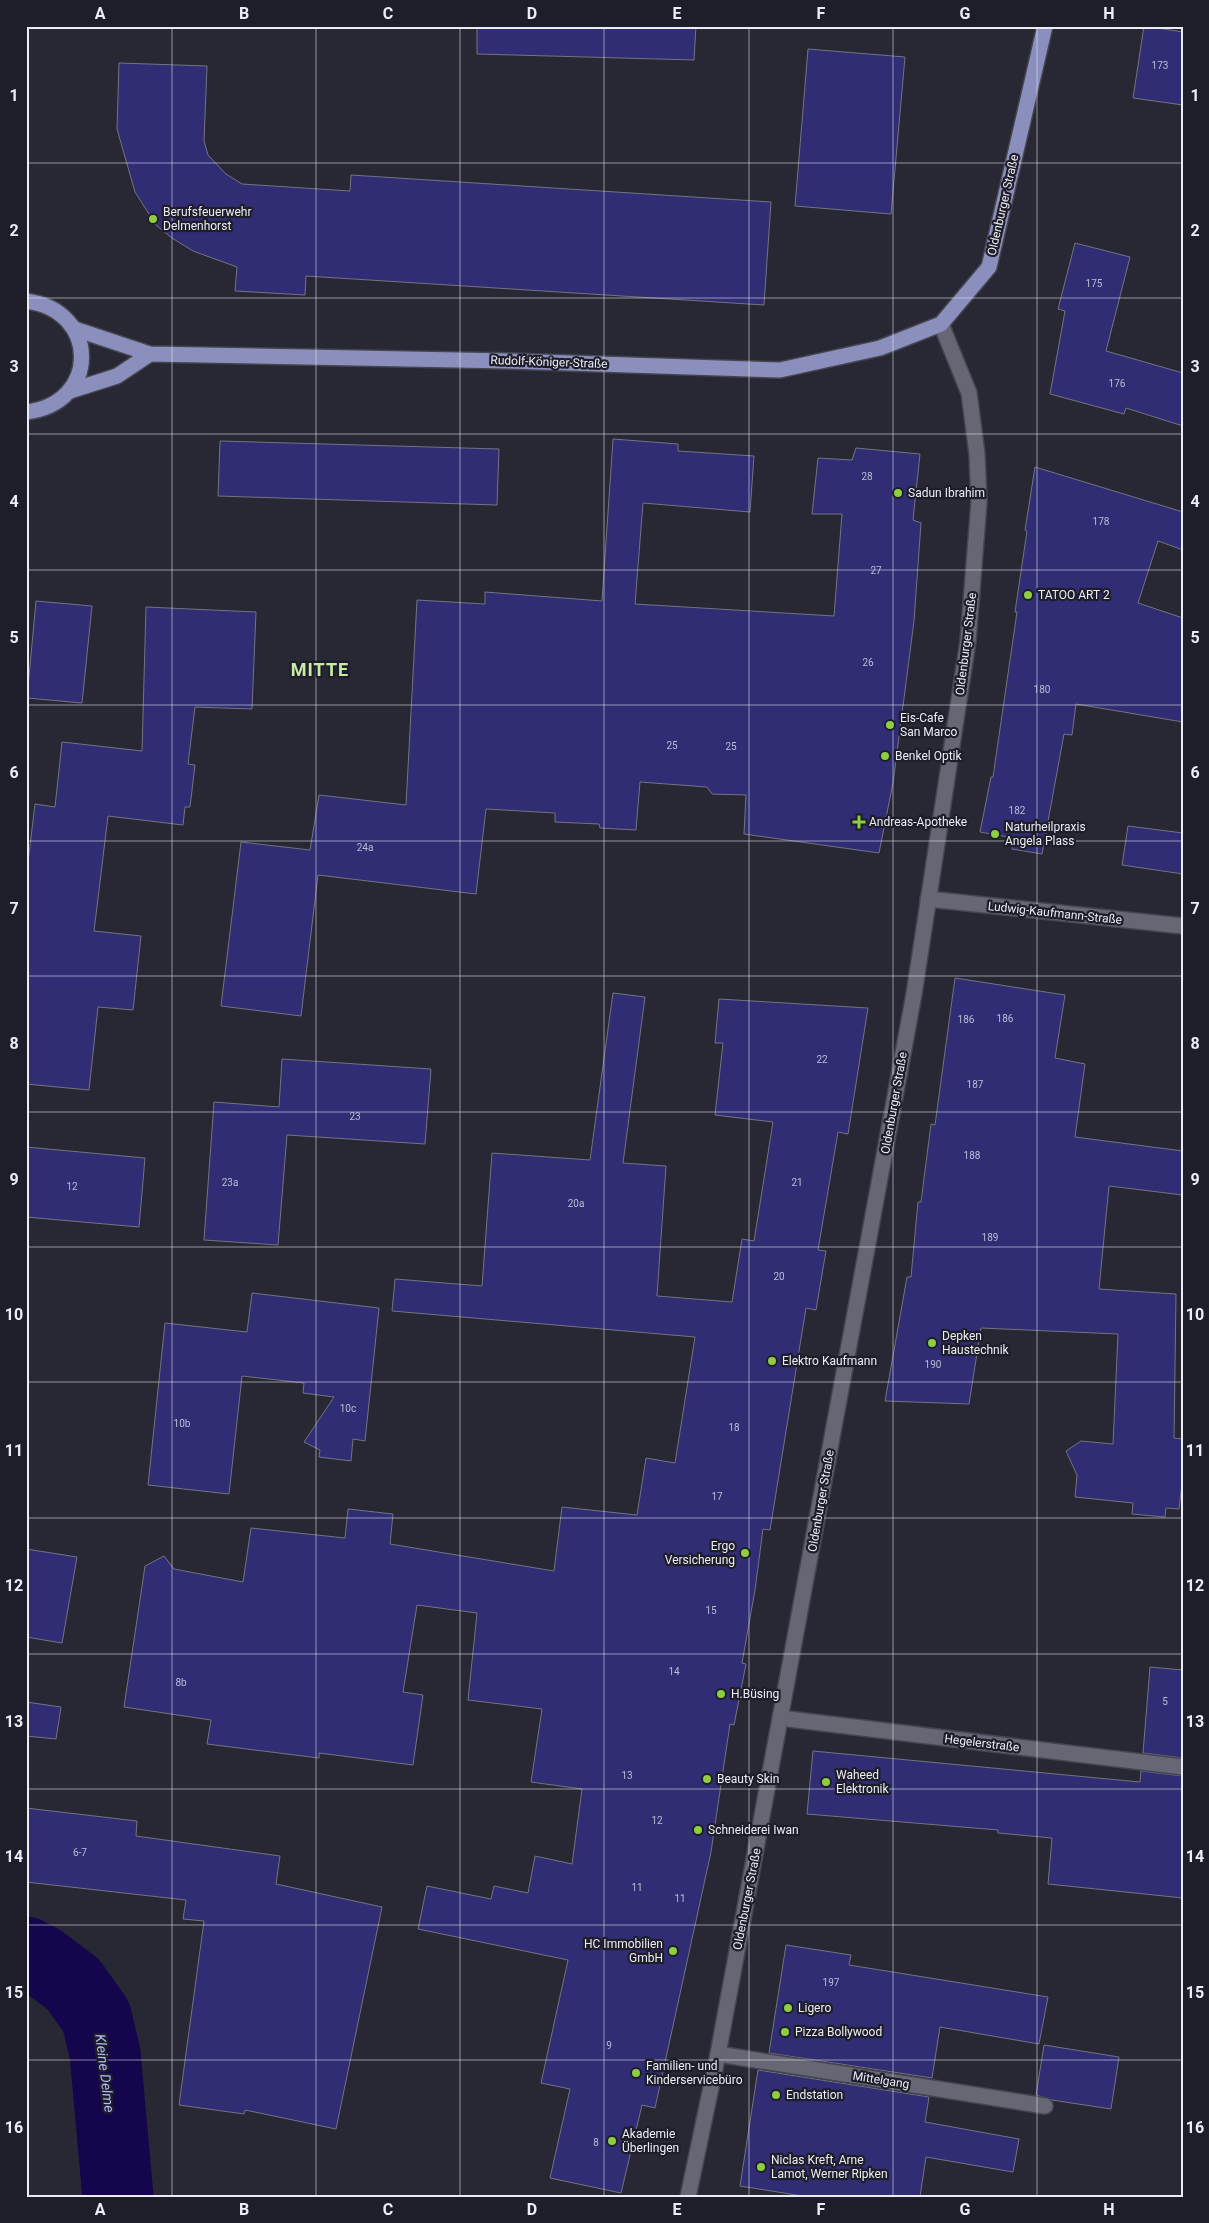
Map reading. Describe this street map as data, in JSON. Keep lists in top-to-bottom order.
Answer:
{
  "streets": {
    "main road": ["Oldenburger Straße", "Rudolf-Königer-Straße"],
    "street": ["Ludwig-Kaufmann-Straße", "Hegelerstraße", "Mittelgang"]
  },
  "crossings": [
    ["Oldenburger Straße", "Rudolf-Königer-Straße"],
    ["Oldenburger Straße", "Ludwig-Kaufmann-Straße"],
    ["Oldenburger Straße", "Hegelerstraße"],
    ["Oldenburger Straße", "Mittelgang"]
  ],
  "districts": ["MITTE"],
  "water": ["Kleine Delme"],
  "places": {
    "other": [
      "Berufsfeuerwehr Delmenhorst",
      "Sadun Ibrahim",
      "TATOO ART 2",
      "Eis-Cafe San Marco",
      "Benkel Optik",
      "Naturheilpraxis Angela Plass",
      "Depken Haustechnik",
      "Elektro Kaufmann",
      "Ergo Versicherung",
      "H.Büsing",
      "Beauty Skin",
      "Waheed Elektronik",
      "Schneiderei Iwan",
      "HC Immobilien GmbH",
      "Ligero",
      "Pizza Bollywood",
      "Familien- und Kinderservicebüro",
      "Endstation",
      "Akademie Überlingen",
      "Niclas Kreft, Arne Lamot, Werner Ripken"
    ],
    "health": ["Andreas-Apotheke"]
  },
  "house_numbers": [
    "173",
    "175",
    "176",
    "28",
    "178",
    "27",
    "26",
    "180",
    "25",
    "25",
    "182",
    "24a",
    "186",
    "186",
    "22",
    "187",
    "23",
    "188",
    "23a",
    "21",
    "12",
    "20a",
    "189",
    "20",
    "190",
    "10c",
    "10b",
    "18",
    "17",
    "15",
    "14",
    "8b",
    "5",
    "13",
    "12",
    "6-7",
    "11",
    "11",
    "197",
    "9",
    "8"
  ],
  "grid": {
    "columns": [
      "A",
      "B",
      "C",
      "D",
      "E",
      "F",
      "G",
      "H"
    ],
    "rows": [
      "1",
      "2",
      "3",
      "4",
      "5",
      "6",
      "7",
      "8",
      "9",
      "10",
      "11",
      "12",
      "13",
      "14",
      "15",
      "16"
    ]
  }
}
